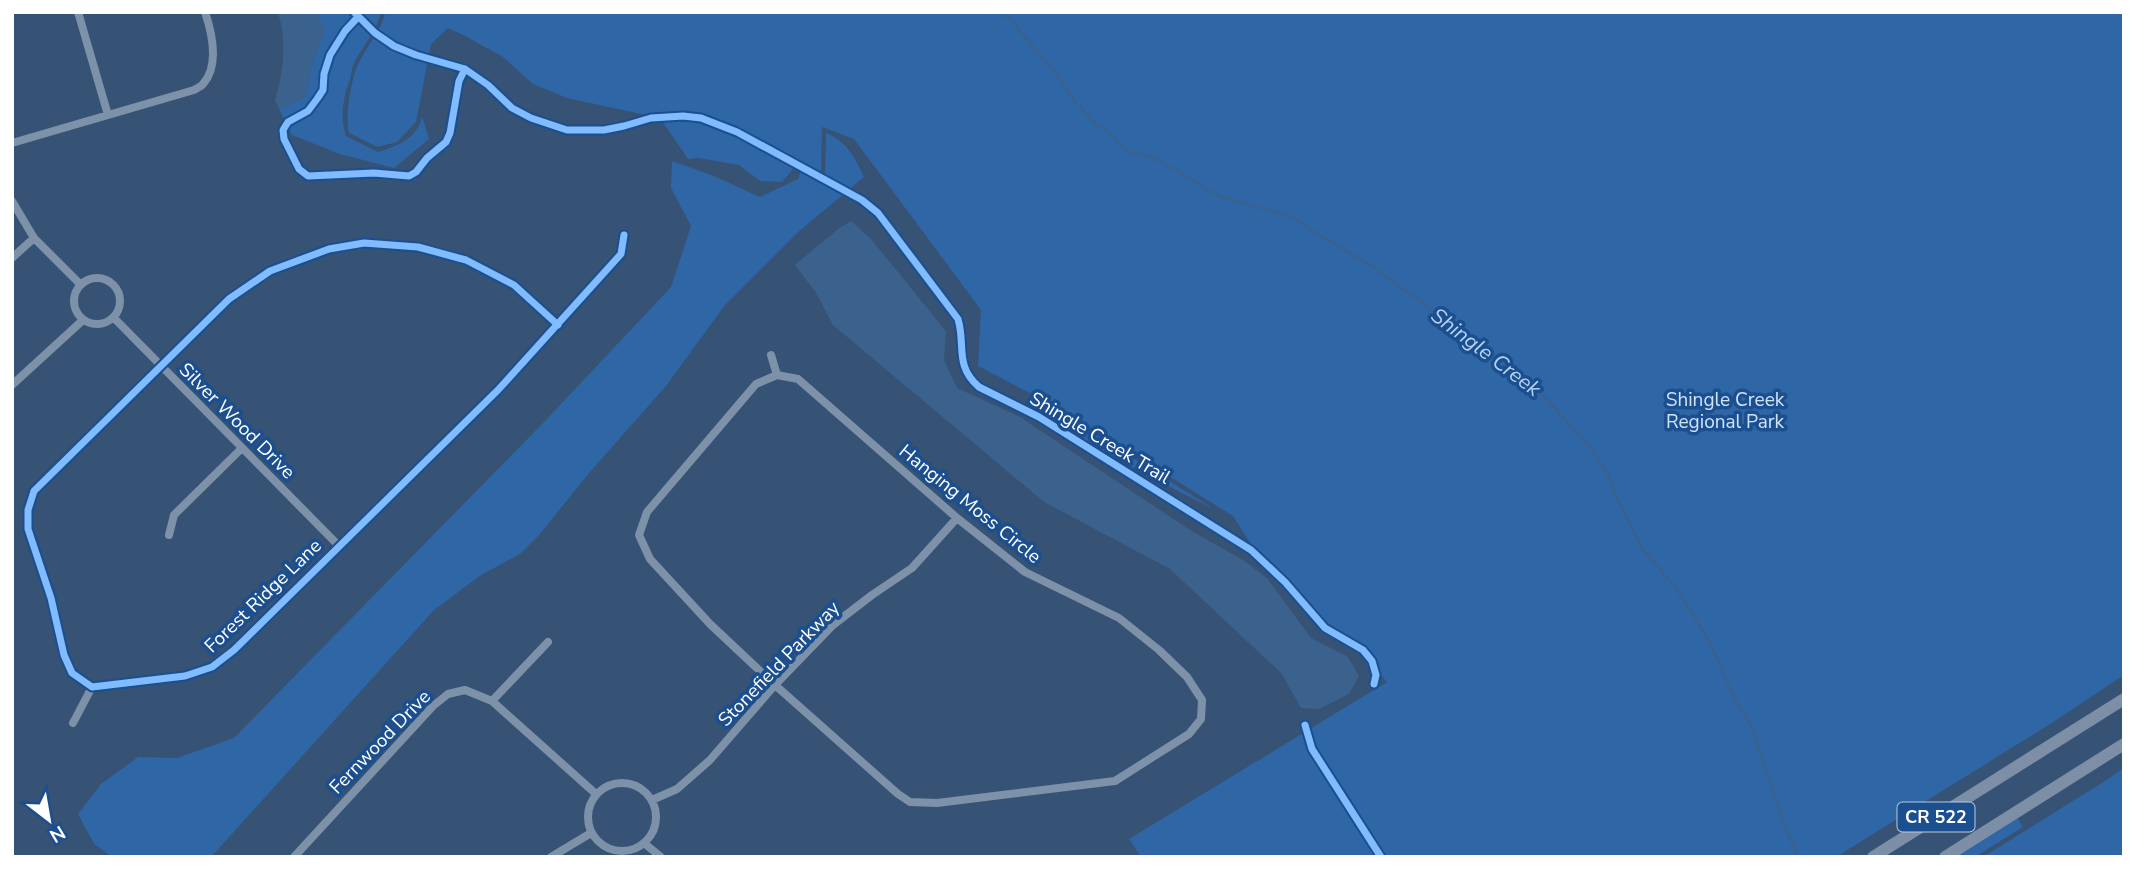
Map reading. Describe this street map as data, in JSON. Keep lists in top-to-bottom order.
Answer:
{
  "streets": {
    "main road": ["CR 522"],
    "street": [
      "Silver Wood Drive",
      "Hanging Moss Circle",
      "Forest Ridge Lane",
      "Stonefield Parkway",
      "Fernwood Drive"
    ],
    "cycle path": ["Shingle Creek Trail"]
  },
  "crossings": [
    ["Silver Wood Drive", "Forest Ridge Lane"],
    ["Hanging Moss Circle", "Stonefield Parkway"],
    ["Stonefield Parkway", "Fernwood Drive"]
  ],
  "water": ["Shingle Creek"],
  "parks": ["Shingle Creek Regional Park"],
  "north": "bottom right"
}
